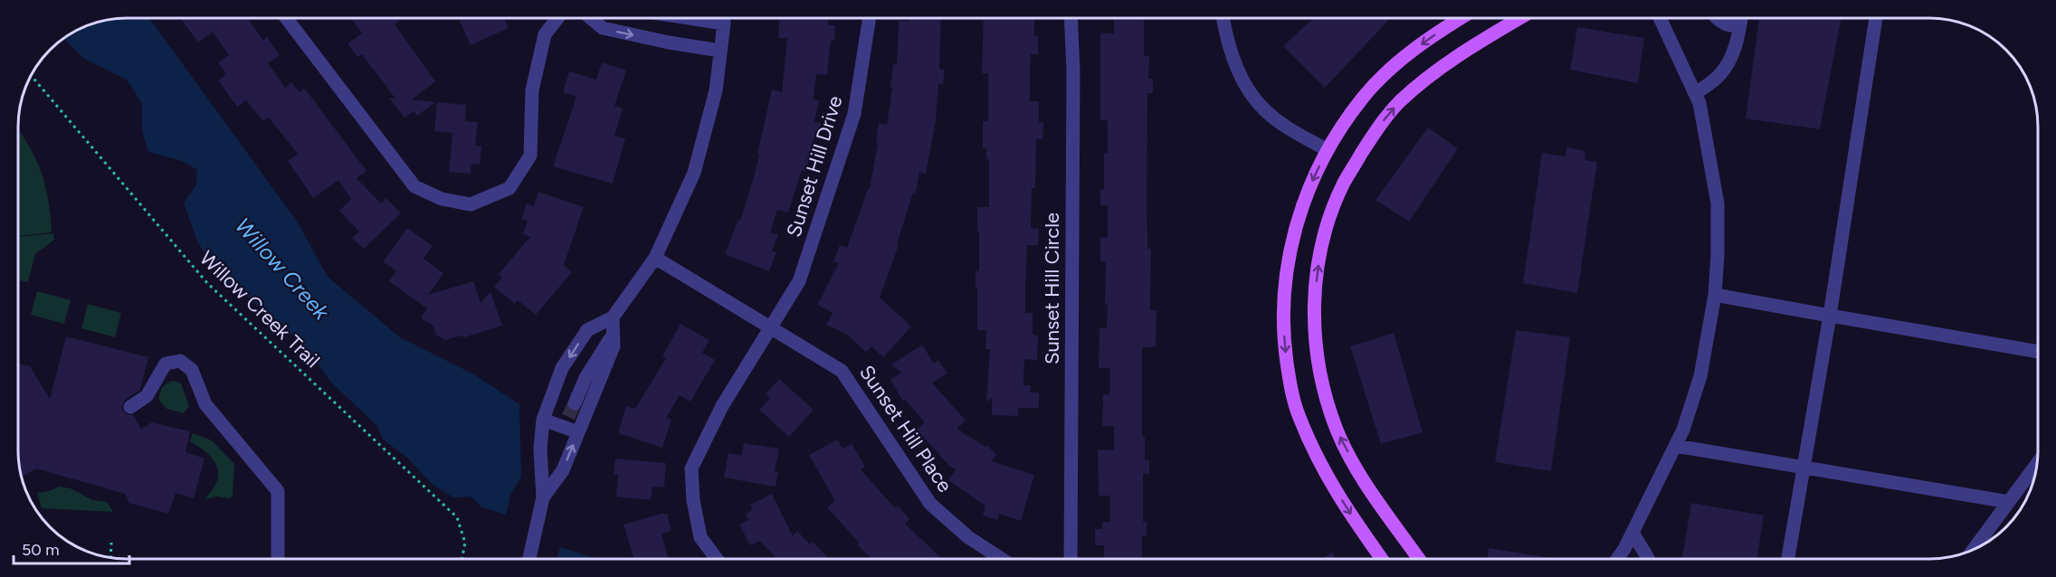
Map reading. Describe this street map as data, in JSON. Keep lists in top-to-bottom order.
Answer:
{
  "streets": {
    "street": ["Sunset Hill Drive", "Sunset Hill Circle", "Sunset Hill Place"],
    "path": ["Willow Creek Trail"]
  },
  "crossings": [
    ["Sunset Hill Drive", "Sunset Hill Place"]
  ],
  "water": ["Willow Creek"],
  "scale_bar": "50 m"
}
